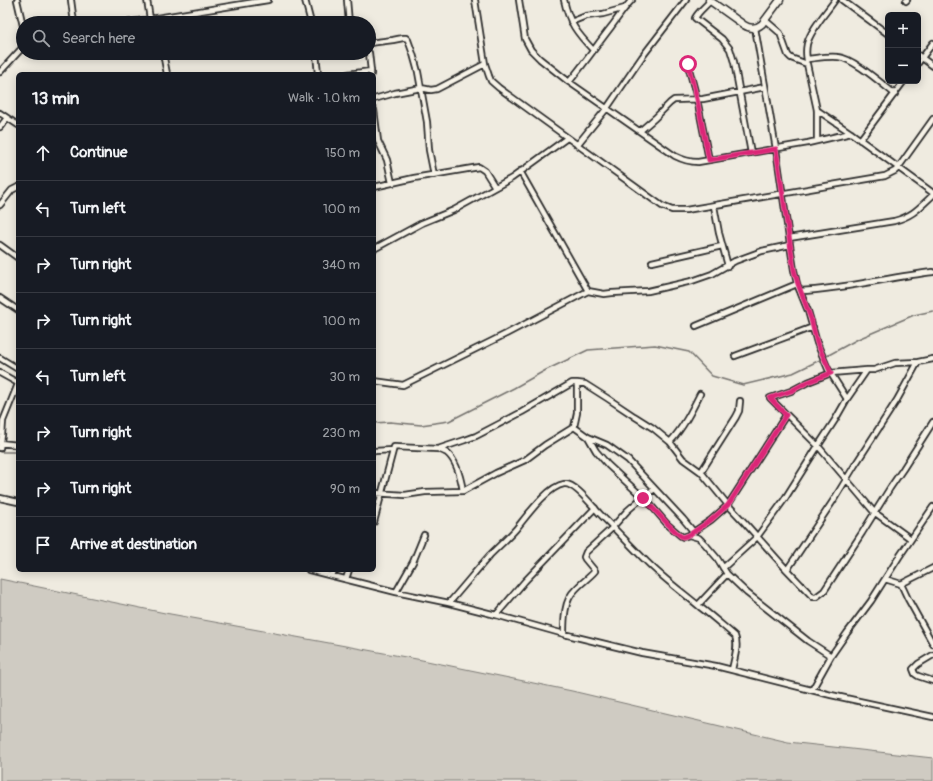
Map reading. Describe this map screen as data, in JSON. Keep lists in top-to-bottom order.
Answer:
{
  "page": {
    "map_buttons": ["+", "−"],
    "search": "Search here",
    "heading": ["13 min", "Walk · 1.0 km"],
    "list": [
      ["Continue", "150 m"],
      ["Turn left", "100 m"],
      ["Turn right", "340 m"],
      ["Turn right", "100 m"],
      ["Turn left", "30 m"],
      ["Turn right", "230 m"],
      ["Turn right", "90 m"],
      "Arrive at destination"
    ]
  }
}
